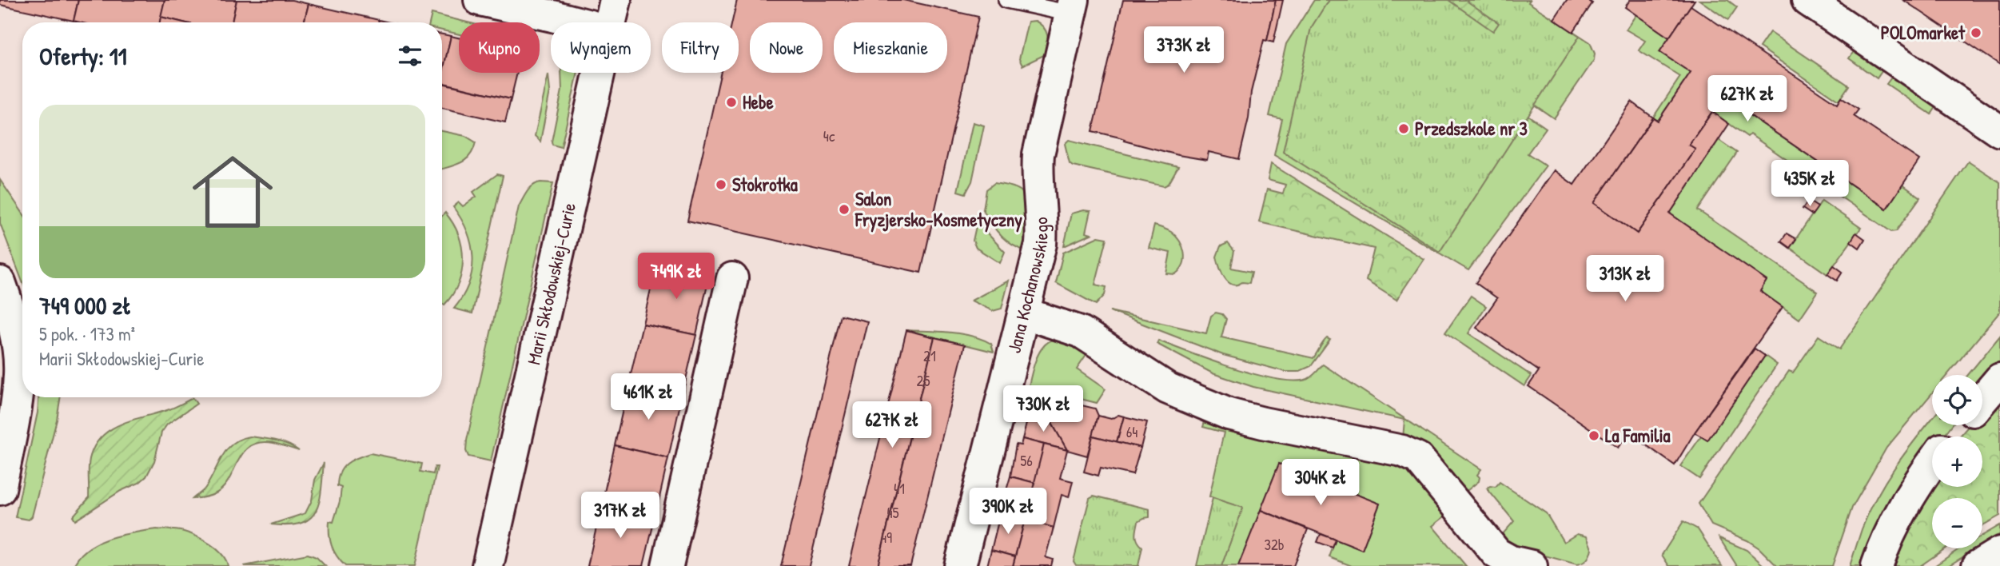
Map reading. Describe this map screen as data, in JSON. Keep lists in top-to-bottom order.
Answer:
{
  "streets": {
    "street": ["Marii Skłodowskiej-Curie", "Jana Kochanowskiego"]
  },
  "places": [
    "POLOmarket",
    "Hebe",
    "Przedszkole nr 3",
    "Stokrotka",
    "Salon Fryzjersko-Kosmetyczny",
    "La Familia"
  ],
  "house_numbers": [
    "4c",
    "21",
    "25",
    "64",
    "56",
    "41",
    "45",
    "49",
    "32b"
  ],
  "page": {
    "chip": [
      "Kupno",
      "Wynajem",
      "Filtry",
      "Nowe",
      "Mieszkanie"
    ],
    "heading": "Oferty: 11",
    "price": [
      "373K zł",
      "627K zł",
      "435K zł",
      "749K zł",
      "313K zł",
      "461K zł",
      "730K zł",
      "627K zł",
      "304K zł",
      "390K zł",
      "317K zł"
    ],
    "list": [
      {
        "name": "749 000 zł",
        "note": "5 pok. · 173 m² · Marii Skłodowskiej-Curie"
      }
    ],
    "map_buttons": ["+", "−"]
  }
}
